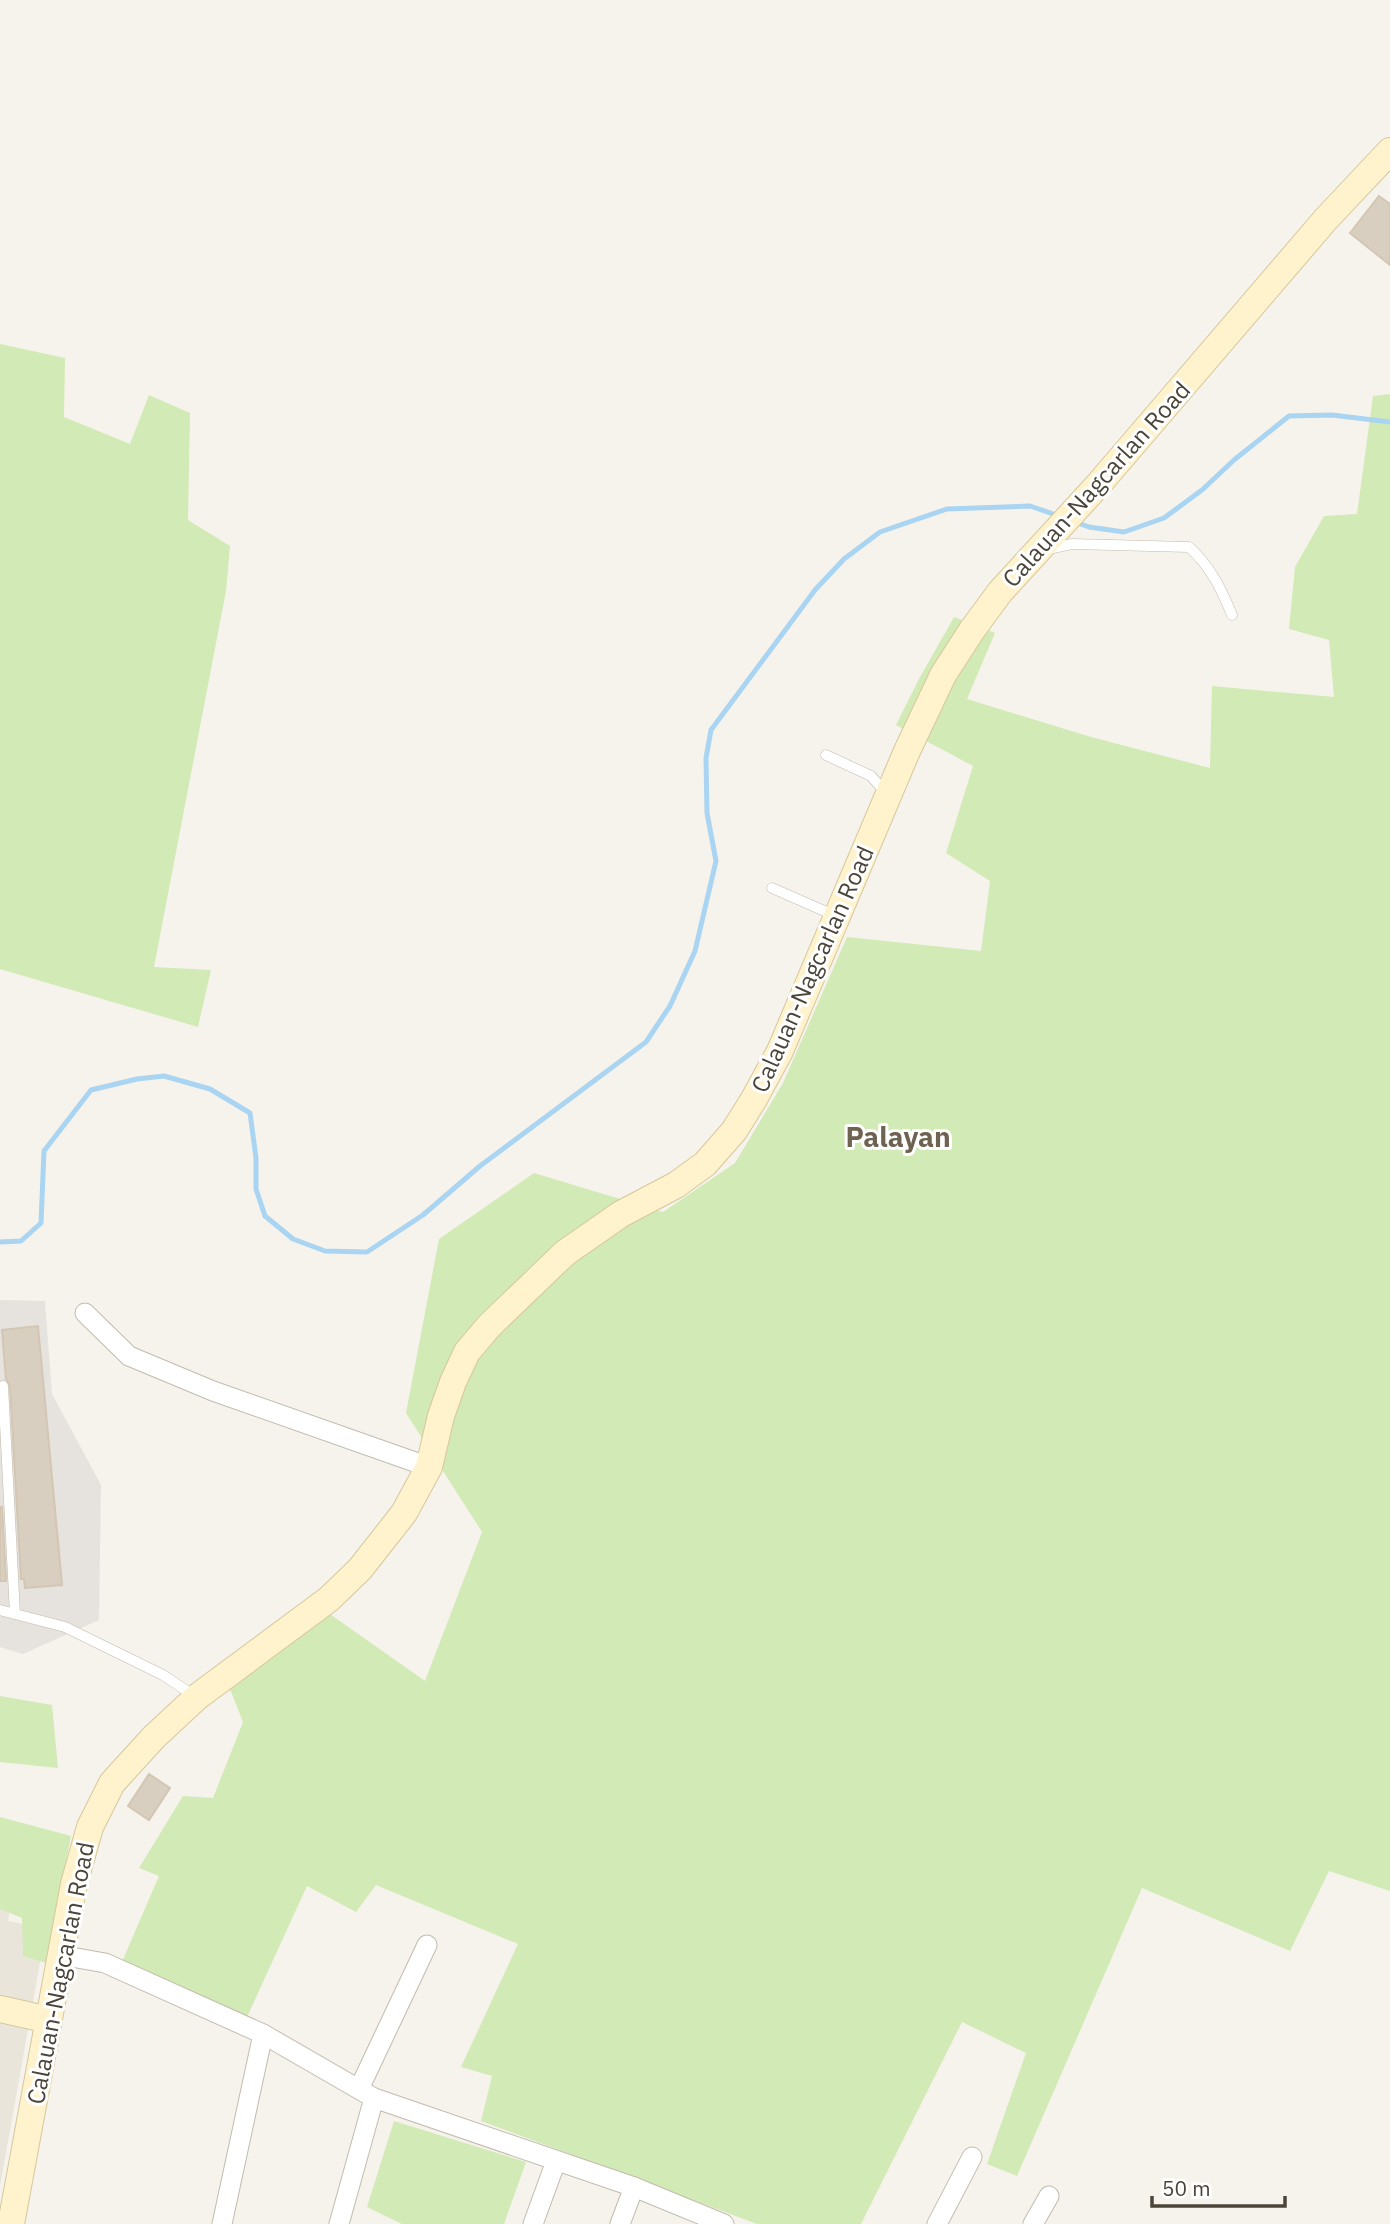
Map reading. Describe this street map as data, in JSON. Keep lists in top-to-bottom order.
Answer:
{
  "streets": {
    "main road": ["Calauan-Nagcarlan Road"]
  },
  "districts": ["Palayan"],
  "scale_bar": "50 m"
}
